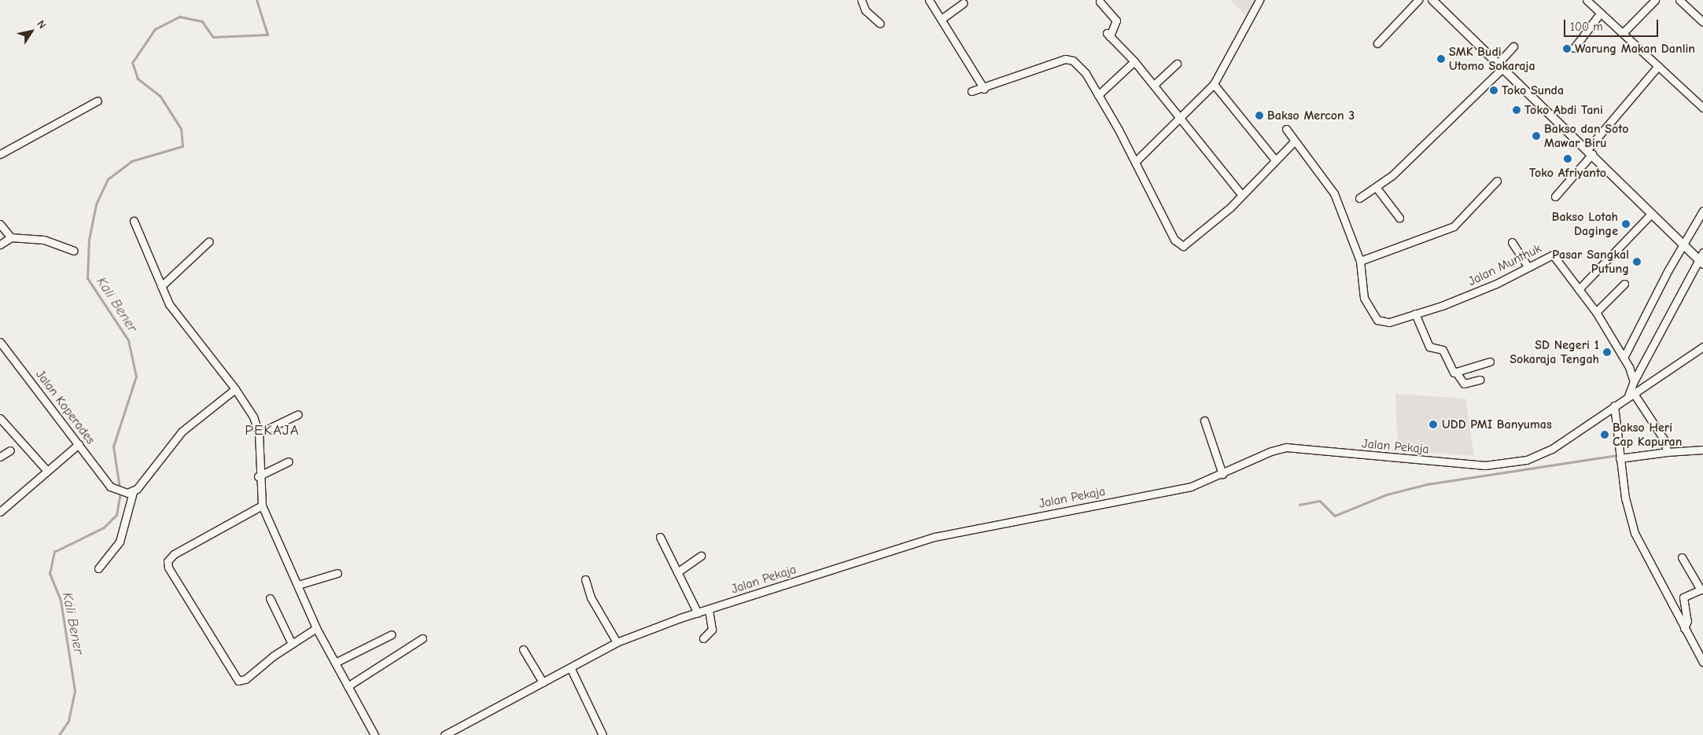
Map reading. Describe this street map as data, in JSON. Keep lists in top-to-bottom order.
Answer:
{
  "streets": {
    "street": ["Jalan Munthuk", "Jalan Koperades", "Jalan Pekaja"]
  },
  "districts": ["PEKAJA"],
  "water": ["Kali Bener"],
  "places": [
    "Warung Makan Danlin",
    "SMK Budi Utomo Sokaraja",
    "Toko Sunda",
    "Toko Abdi Tani",
    "Bakso Mercon 3",
    "Bakso dan Soto Mawar Biru",
    "Toko Afriyanto",
    "Bakso Lotah Daginge",
    "Pasar Sangkal Putung",
    "SD Negeri 1 Sokaraja Tengah",
    "UDD PMI Banyumas",
    "Bakso Heri Cap Kapuran"
  ],
  "scale_bar": "100 m",
  "north": "top right"
}
